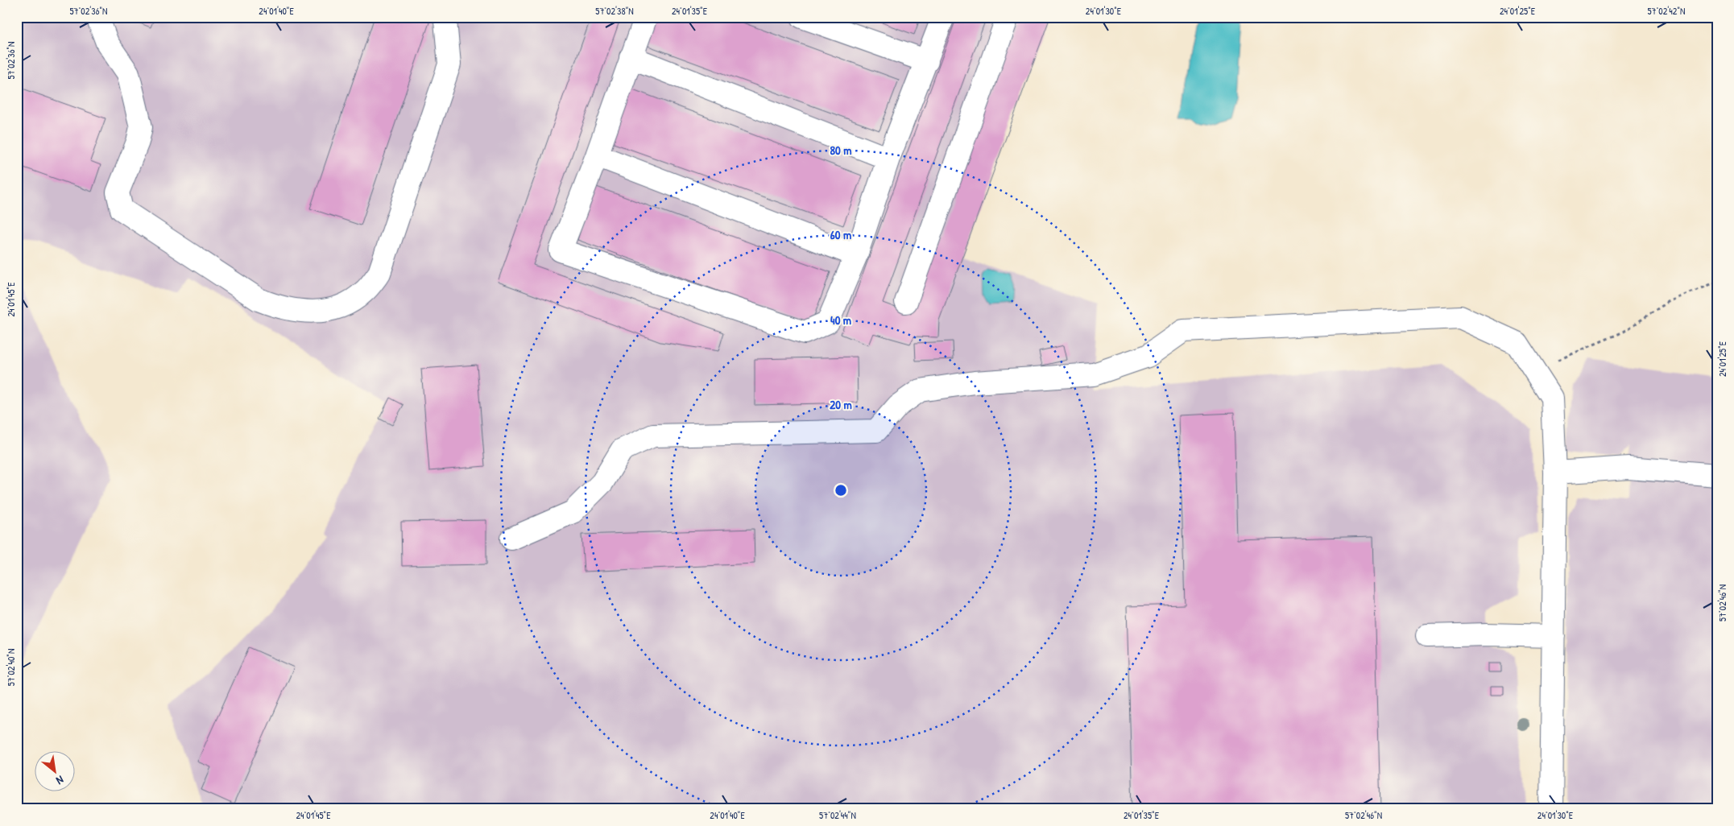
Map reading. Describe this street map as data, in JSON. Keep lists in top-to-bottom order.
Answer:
{
  "north": "bottom right",
  "coordinates": [
    "57°02'36\"N",
    "24°01'40\"E",
    "57°02'38\"N",
    "24°01'35\"E",
    "24°01'30\"E",
    "24°01'25\"E",
    "57°02'42\"N",
    "24°01'45\"E",
    "57°02'46\"N",
    "57°02'40\"N",
    "57°02'44\"N"
  ],
  "rings": [
    "80 m",
    "60 m",
    "40 m",
    "20 m"
  ]
}
